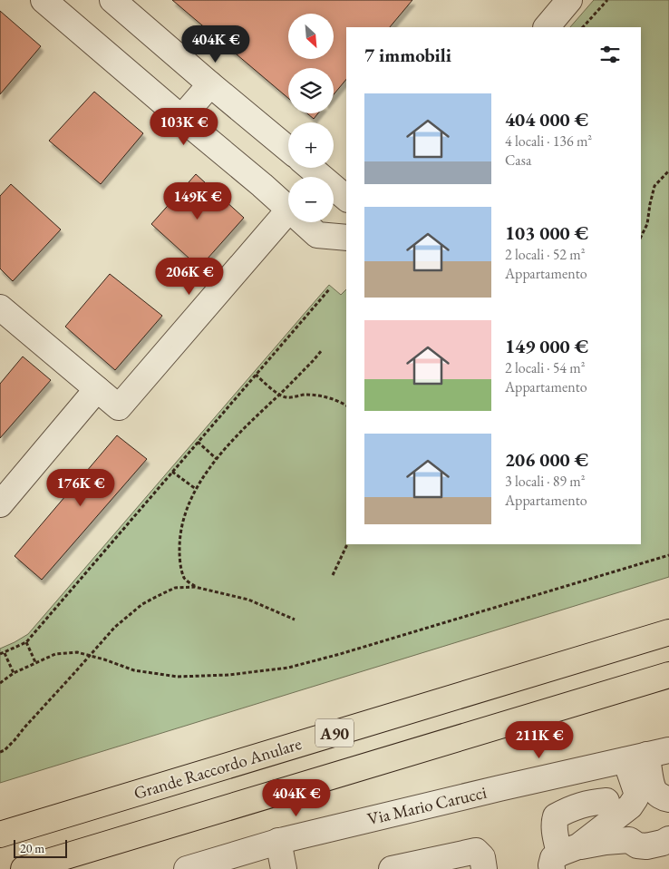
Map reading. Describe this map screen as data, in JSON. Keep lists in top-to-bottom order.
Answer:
{
  "streets": {
    "highway": ["A90", "Grande Raccordo Anulare"],
    "street": ["Via Mario Carucci"]
  },
  "scale_bar": "20 m",
  "north": "bottom right",
  "page": {
    "map_buttons": ["+", "−"],
    "price": [
      "404K €",
      "103K €",
      "149K €",
      "206K €",
      "176K €",
      "211K €",
      "404K €"
    ],
    "heading": "7 immobili",
    "list": [
      {
        "name": "404 000 €",
        "note": "4 locali · 136 m² · Casa"
      },
      {
        "name": "103 000 €",
        "note": "2 locali · 52 m² · Appartamento"
      },
      {
        "name": "149 000 €",
        "note": "2 locali · 54 m² · Appartamento"
      },
      {
        "name": "206 000 €",
        "note": "3 locali · 89 m² · Appartamento"
      }
    ],
    "scale": "20 m"
  }
}
